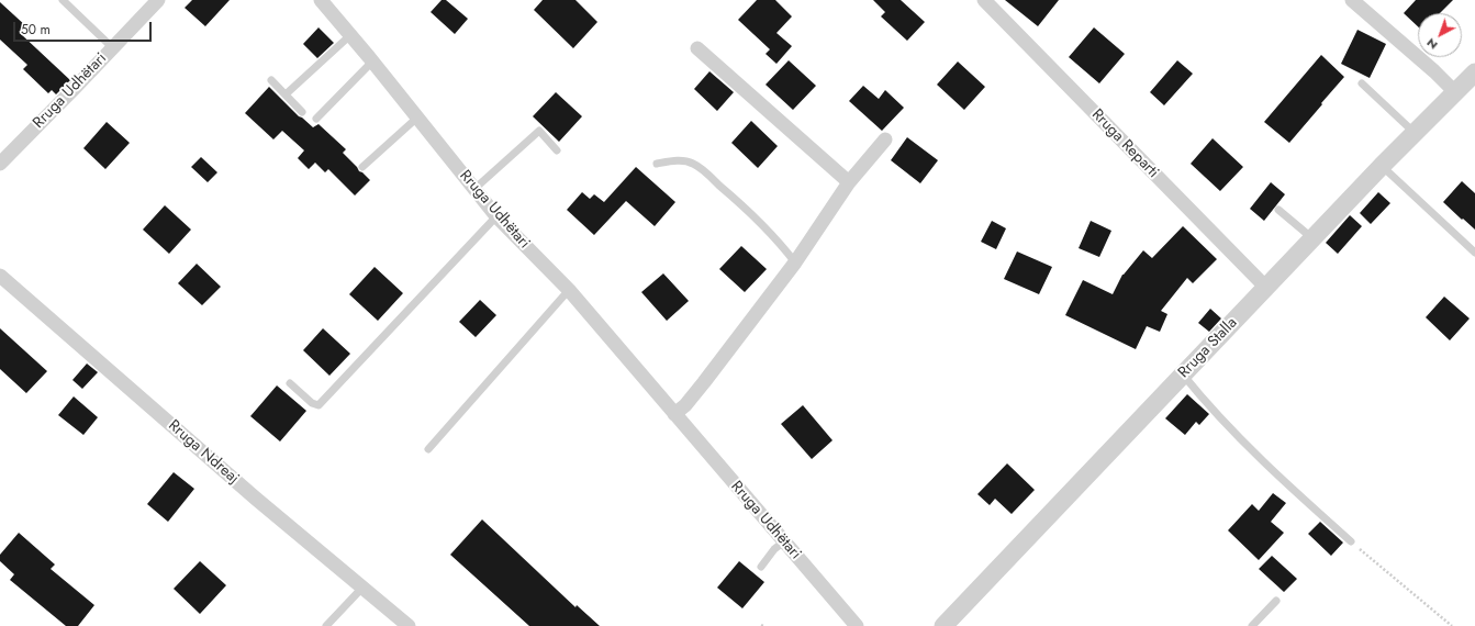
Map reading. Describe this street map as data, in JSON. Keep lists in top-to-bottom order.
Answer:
{
  "streets": {
    "street": [
      "Rruga Udhëtari",
      "Rruga Reparti",
      "Rruga Stalla",
      "Rruga Ndreaj"
    ]
  },
  "crossings": [
    ["Rruga Reparti", "Rruga Stalla"]
  ],
  "scale_bar": "50 m",
  "north": "bottom left"
}
